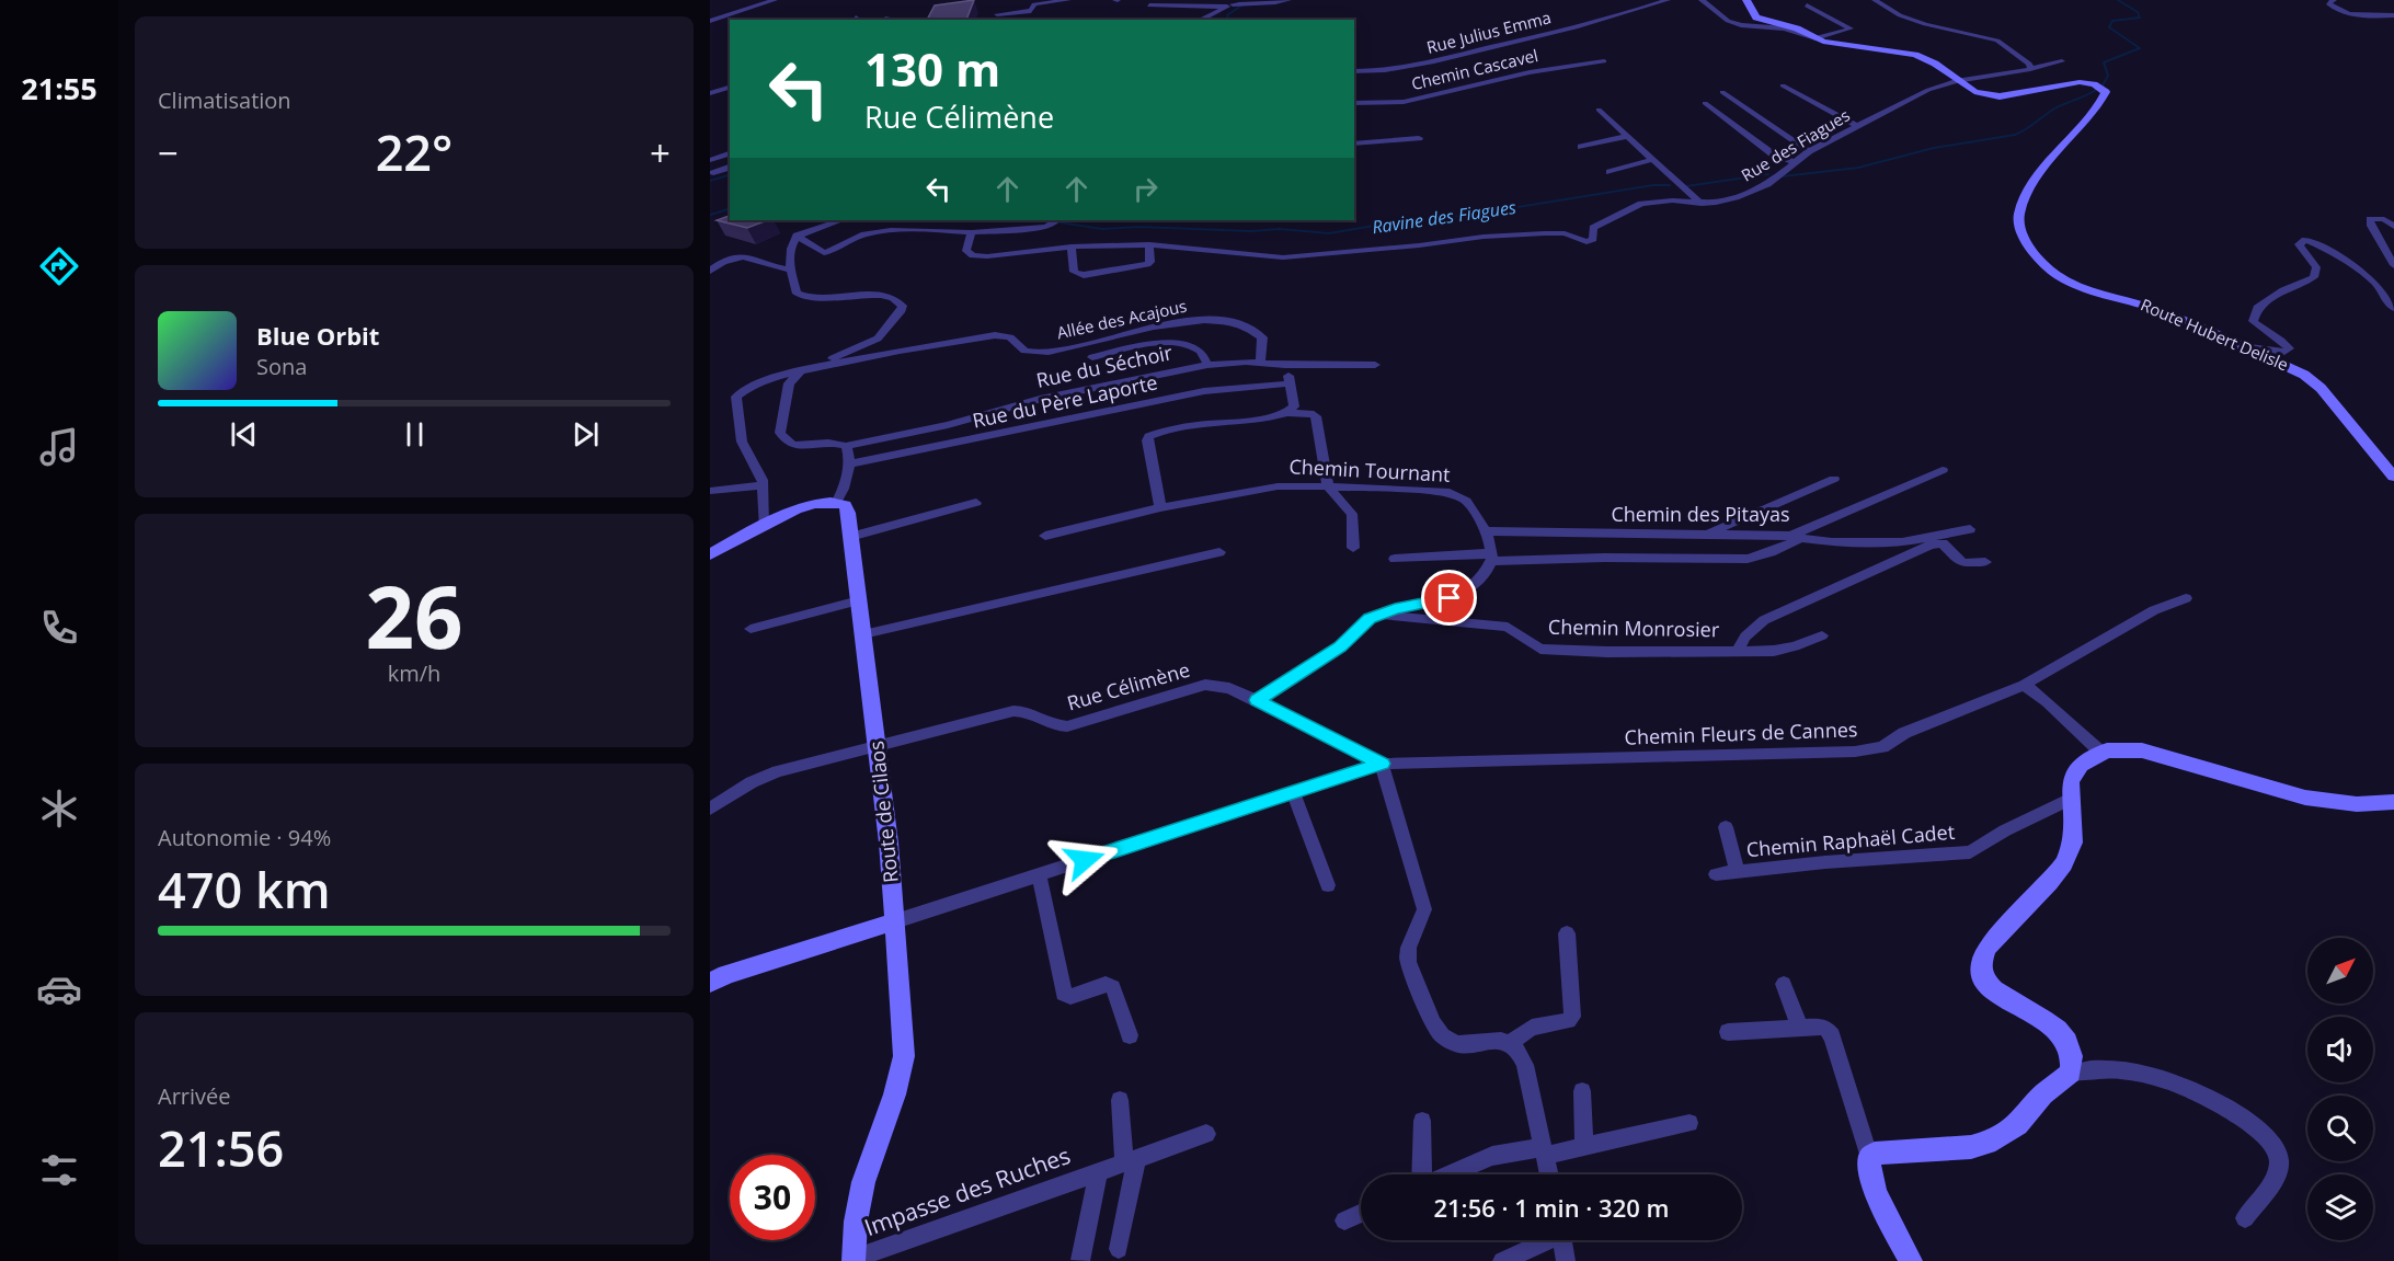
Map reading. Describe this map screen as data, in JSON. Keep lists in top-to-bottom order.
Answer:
{
  "streets": {
    "main road": ["Route Hubert Delisle", "Route de Cilaos"],
    "street": [
      "Rue Julius Emma",
      "Chemin Cascavel",
      "Rue des Fiagues",
      "Allée des Acajous",
      "Rue du Séchoir",
      "Rue du Père Laporte",
      "Chemin Tournant",
      "Chemin des Pitayas",
      "Chemin Monrosier",
      "Rue Célimène",
      "Chemin Fleurs de Cannes",
      "Chemin Raphaël Cadet",
      "Impasse des Ruches"
    ]
  },
  "crossings": [
    ["Rue des Fiagues", "Route Hubert Delisle"],
    ["Allée des Acajous", "Rue du Séchoir"],
    ["Chemin Tournant", "Chemin des Pitayas"],
    ["Rue Célimène", "Chemin Fleurs de Cannes"],
    ["Rue Célimène", "Route de Cilaos"],
    ["Route de Cilaos", "Impasse des Ruches"]
  ],
  "water": ["Ravine des Fiagues"],
  "north": "top right",
  "page": {
    "tabs": "21:55",
    "tile": [
      "Climatisation",
      ["26", "km/h"],
      ["Autonomie · 94%", "470 km"],
      ["Arrivée", "21:56"]
    ],
    "turn": ["130 m", "Rue Célimène"],
    "heat": ["−", "22°", "+"],
    "song": ["Blue Orbit", "Sona"],
    "limit": "30",
    "trip": "21:56 · 1 min · 320 m"
  }
}
